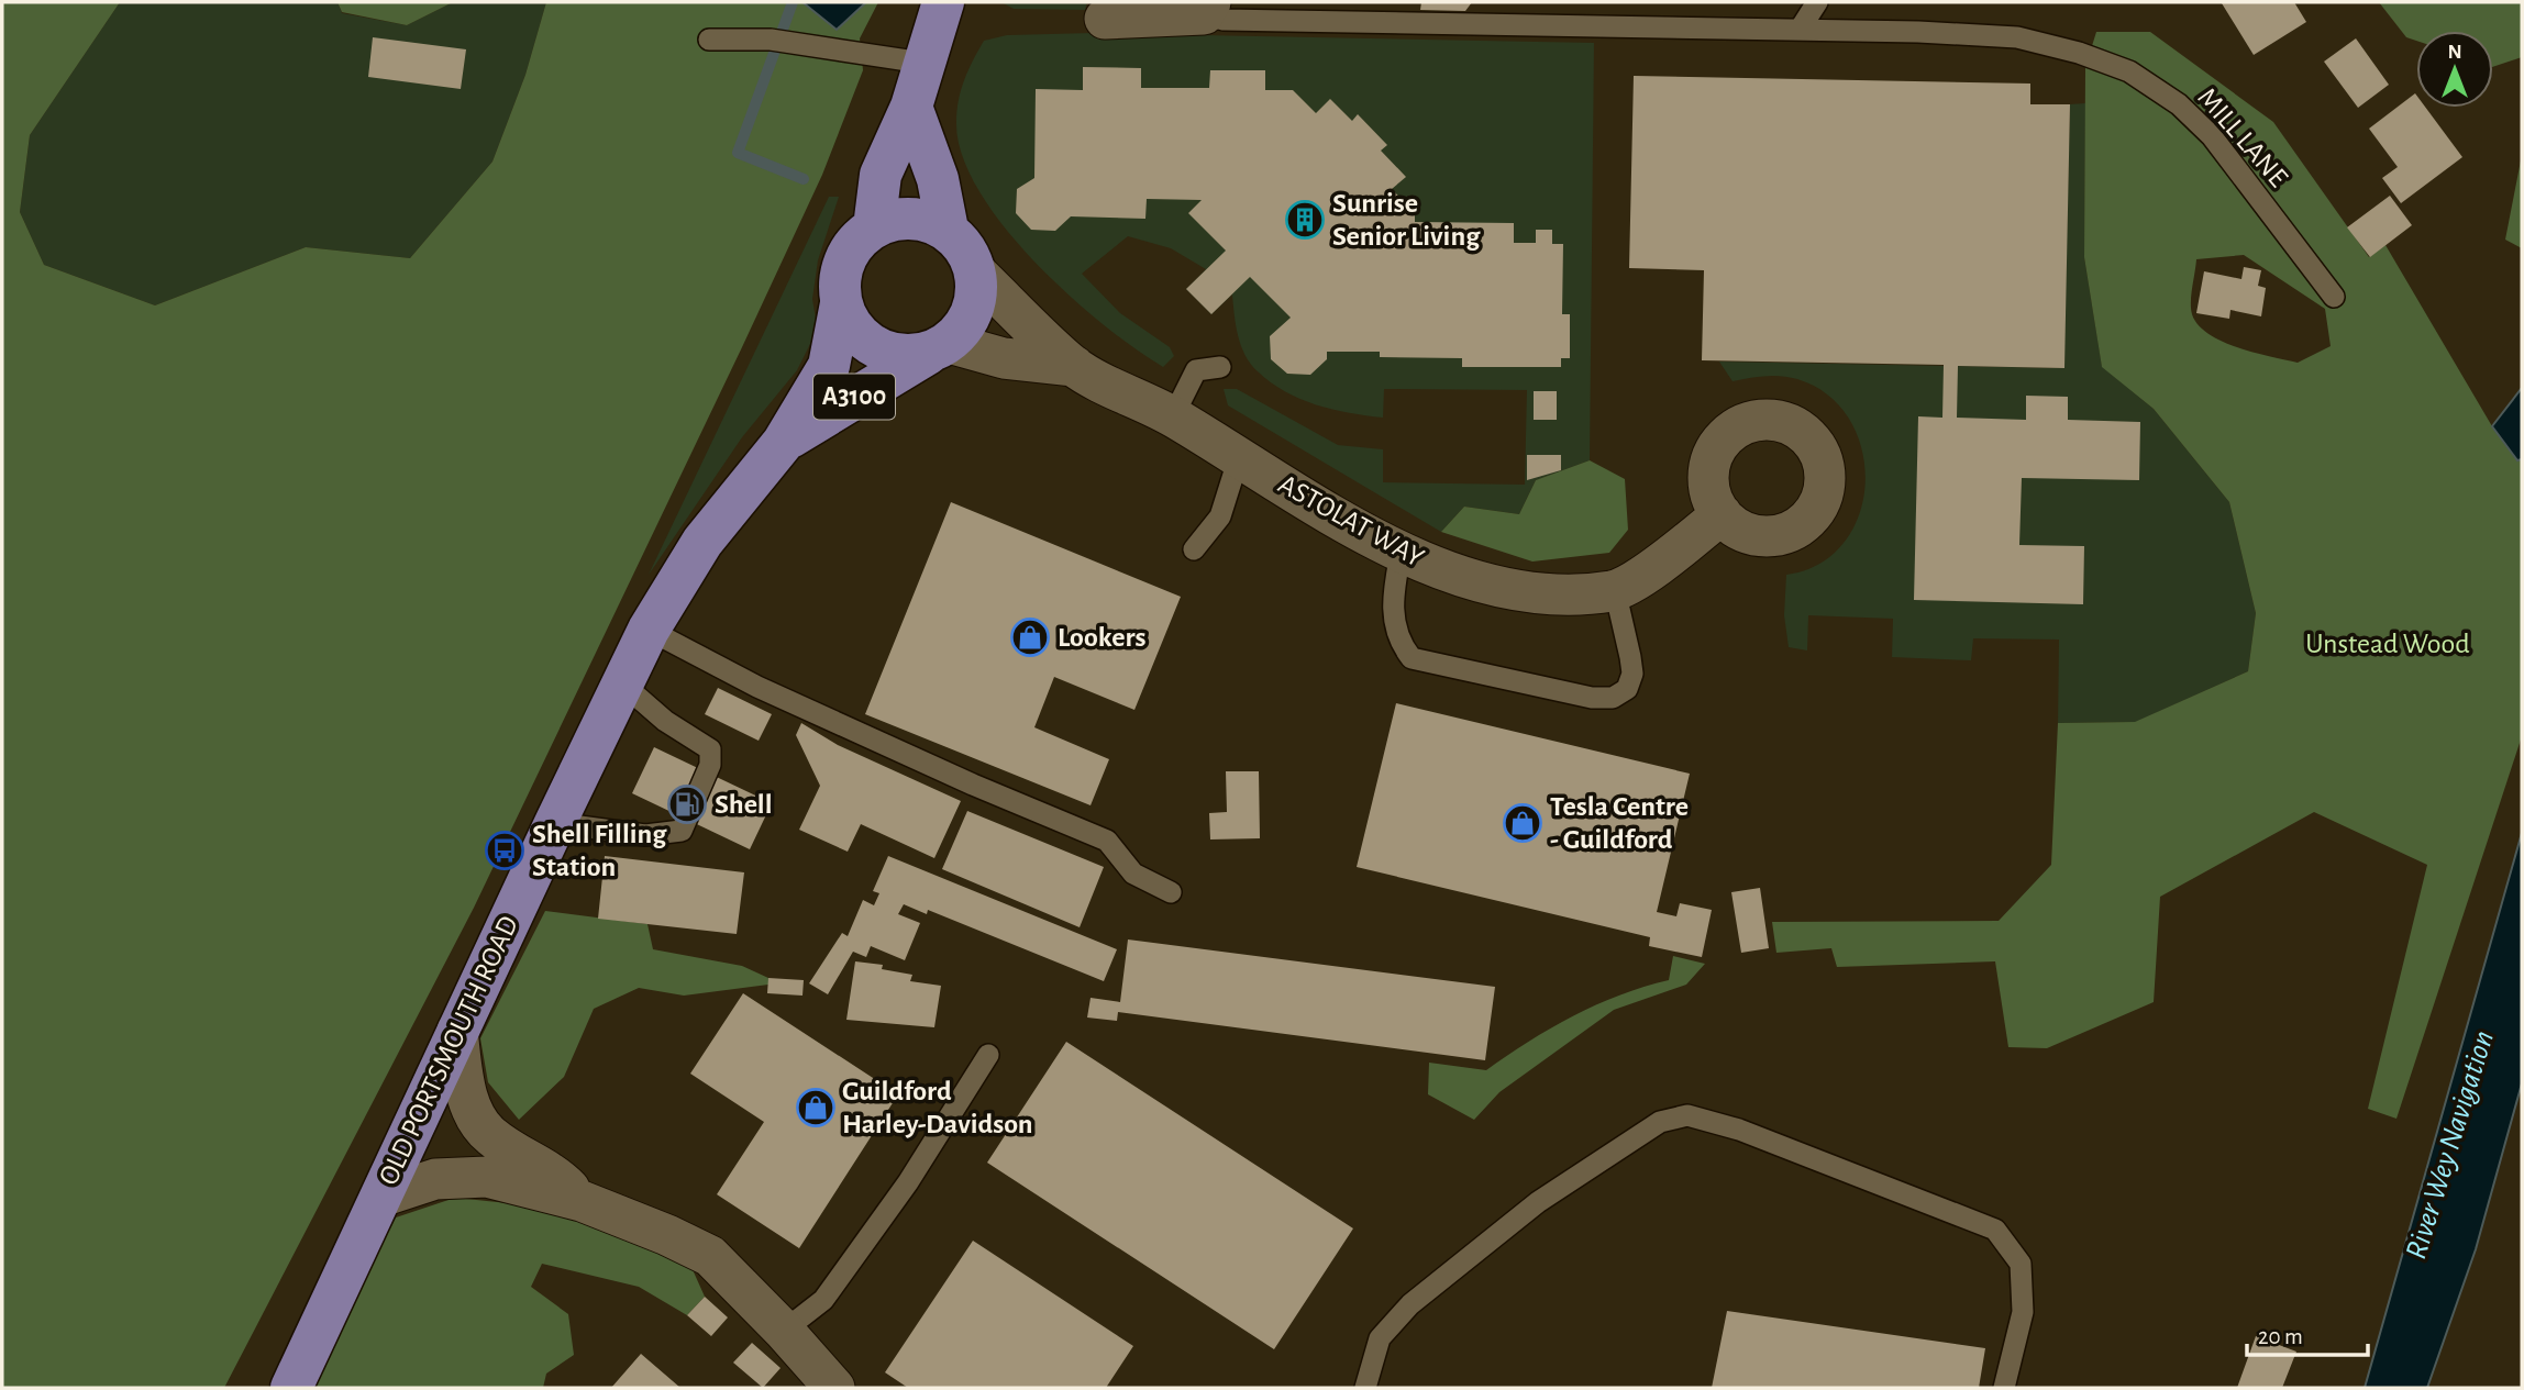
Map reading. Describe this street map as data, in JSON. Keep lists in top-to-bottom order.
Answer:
{
  "streets": {
    "main road": ["A3100", "OLD PORTSMOUTH ROAD"],
    "street": ["ASTOLAT WAY"],
    "lane": ["MILL LANE"]
  },
  "crossings": [
    ["ASTOLAT WAY", "OLD PORTSMOUTH ROAD"]
  ],
  "water": ["River Wey Navigation"],
  "parks": ["Unstead Wood"],
  "places": {
    "building": ["Sunrise Senior Living"],
    "shop": ["Lookers", "Tesla Centre - Guildford", "Guildford Harley-Davidson"],
    "fuel station": ["Shell"],
    "bus stop": ["Shell Filling Station"]
  },
  "scale_bar": "20 m",
  "north": "top"
}
